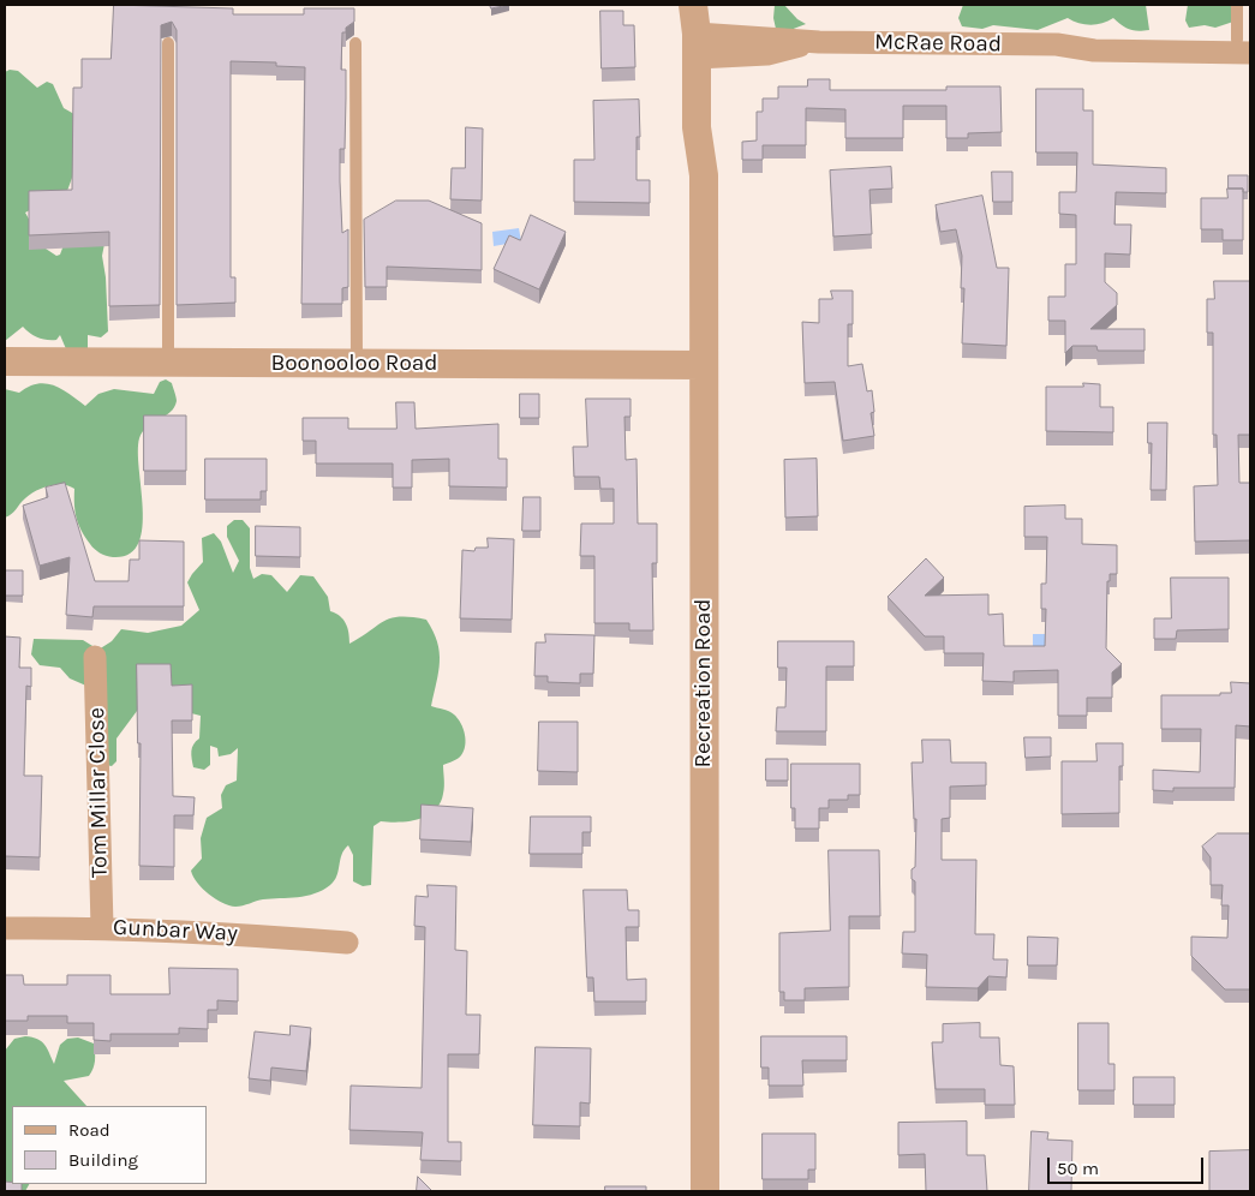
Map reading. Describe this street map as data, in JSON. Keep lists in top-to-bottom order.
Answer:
{
  "streets": {
    "street": [
      "McRae Road",
      "Boonooloo Road",
      "Recreation Road",
      "Tom Millar Close",
      "Gunbar Way"
    ]
  },
  "crossings": [
    ["McRae Road", "Recreation Road"],
    ["Boonooloo Road", "Recreation Road"],
    ["Tom Millar Close", "Gunbar Way"]
  ],
  "legend": ["Road", "Building"],
  "scale_bar": "50 m"
}
